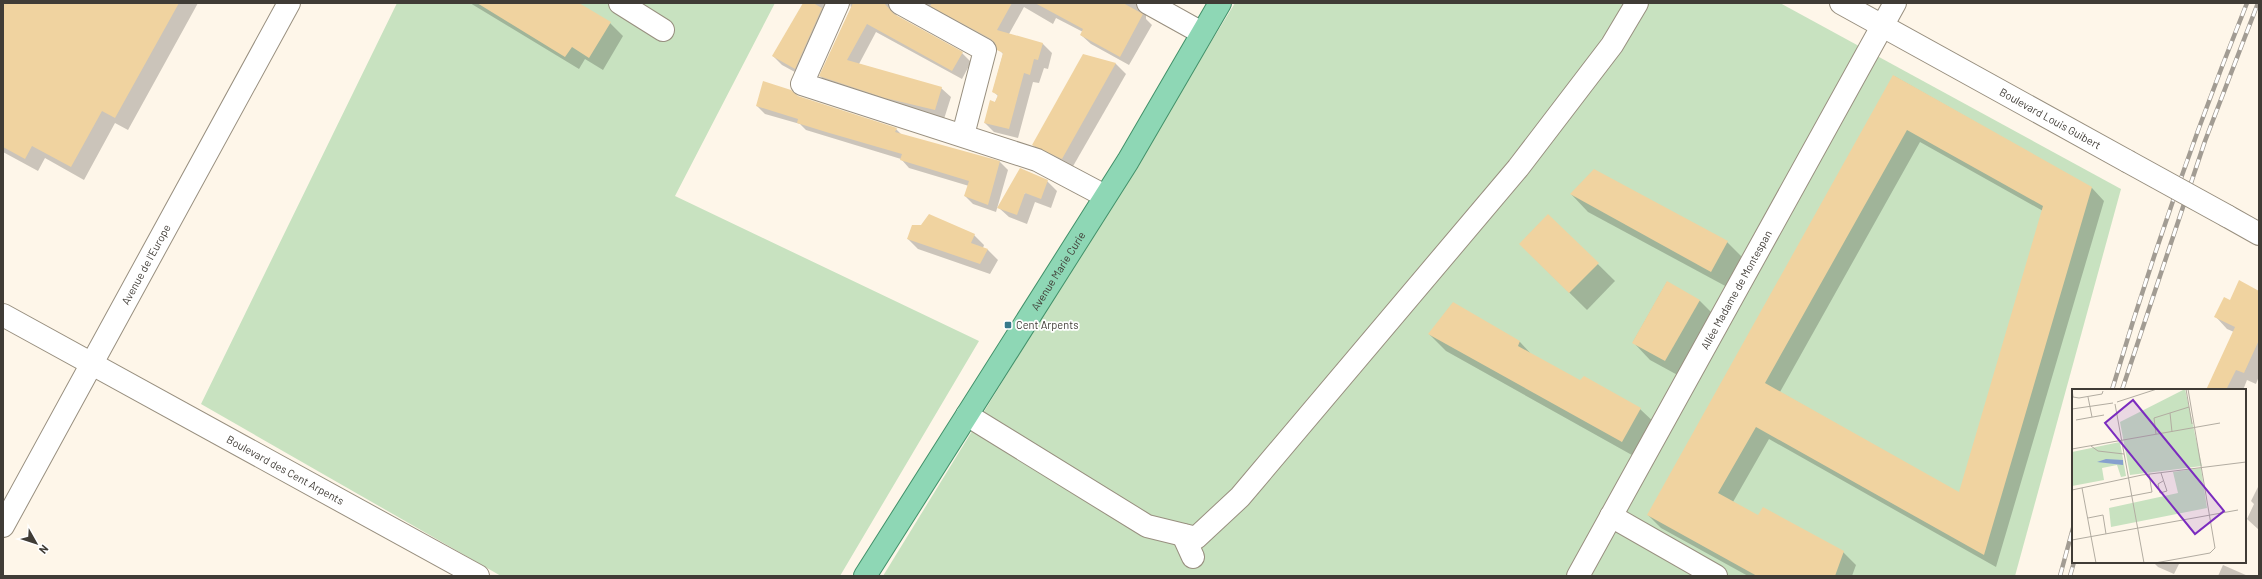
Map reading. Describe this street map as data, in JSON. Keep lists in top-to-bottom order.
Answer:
{
  "streets": {
    "main road": ["Avenue Marie Curie"],
    "street": [
      "Boulevard Louis Guibert",
      "Avenue de l'Europe",
      "Allée Madame de Montespan",
      "Boulevard des Cent Arpents"
    ]
  },
  "crossings": [
    ["Boulevard Louis Guibert", "Allée Madame de Montespan"],
    ["Avenue de l'Europe", "Boulevard des Cent Arpents"]
  ],
  "places": {
    "transit": ["Cent Arpents"]
  },
  "north": "bottom right"
}
